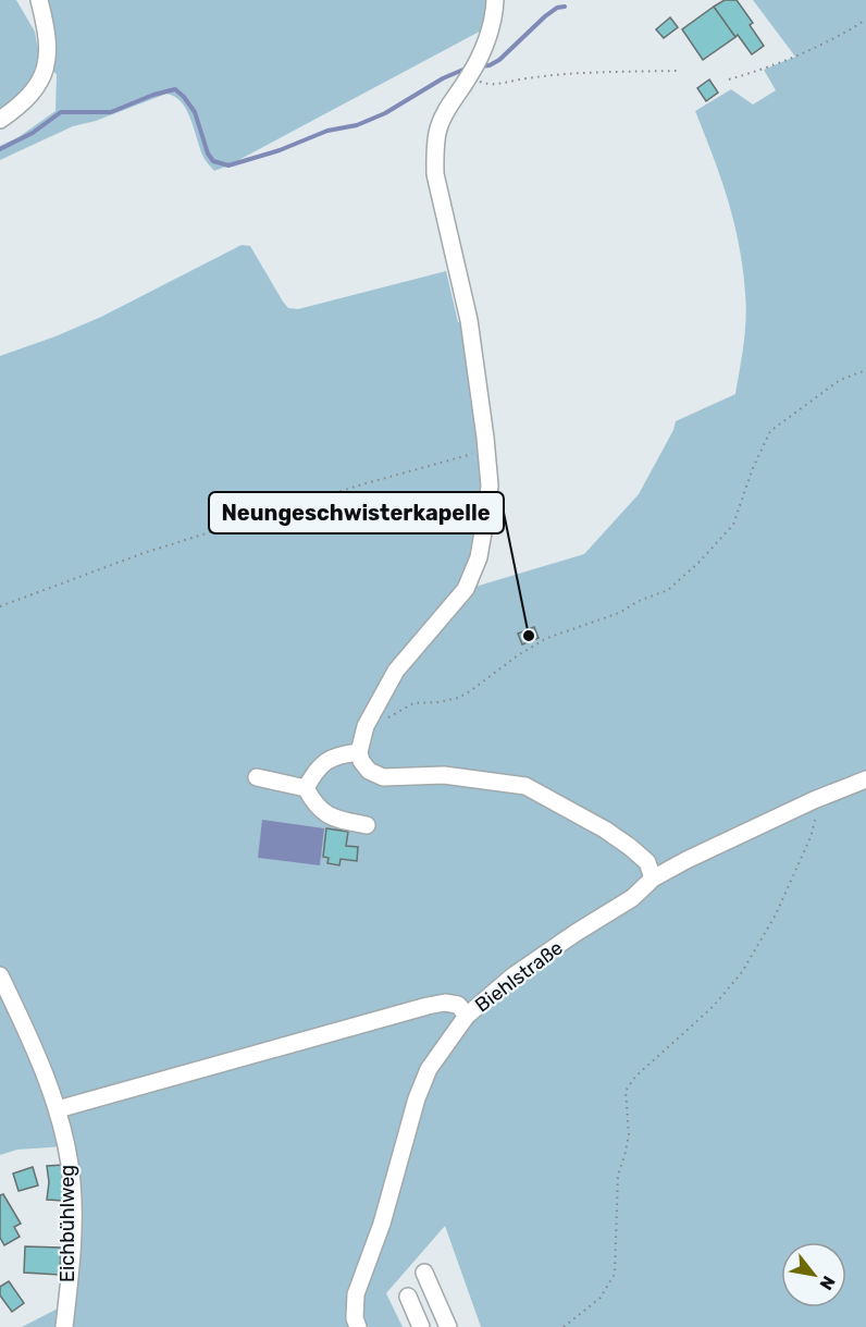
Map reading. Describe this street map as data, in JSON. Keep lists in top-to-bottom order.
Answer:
{
  "streets": {
    "street": ["Biehlstraße", "Eichbühlweg"]
  },
  "places": ["Neungeschwisterkapelle"],
  "north": "bottom right"
}
